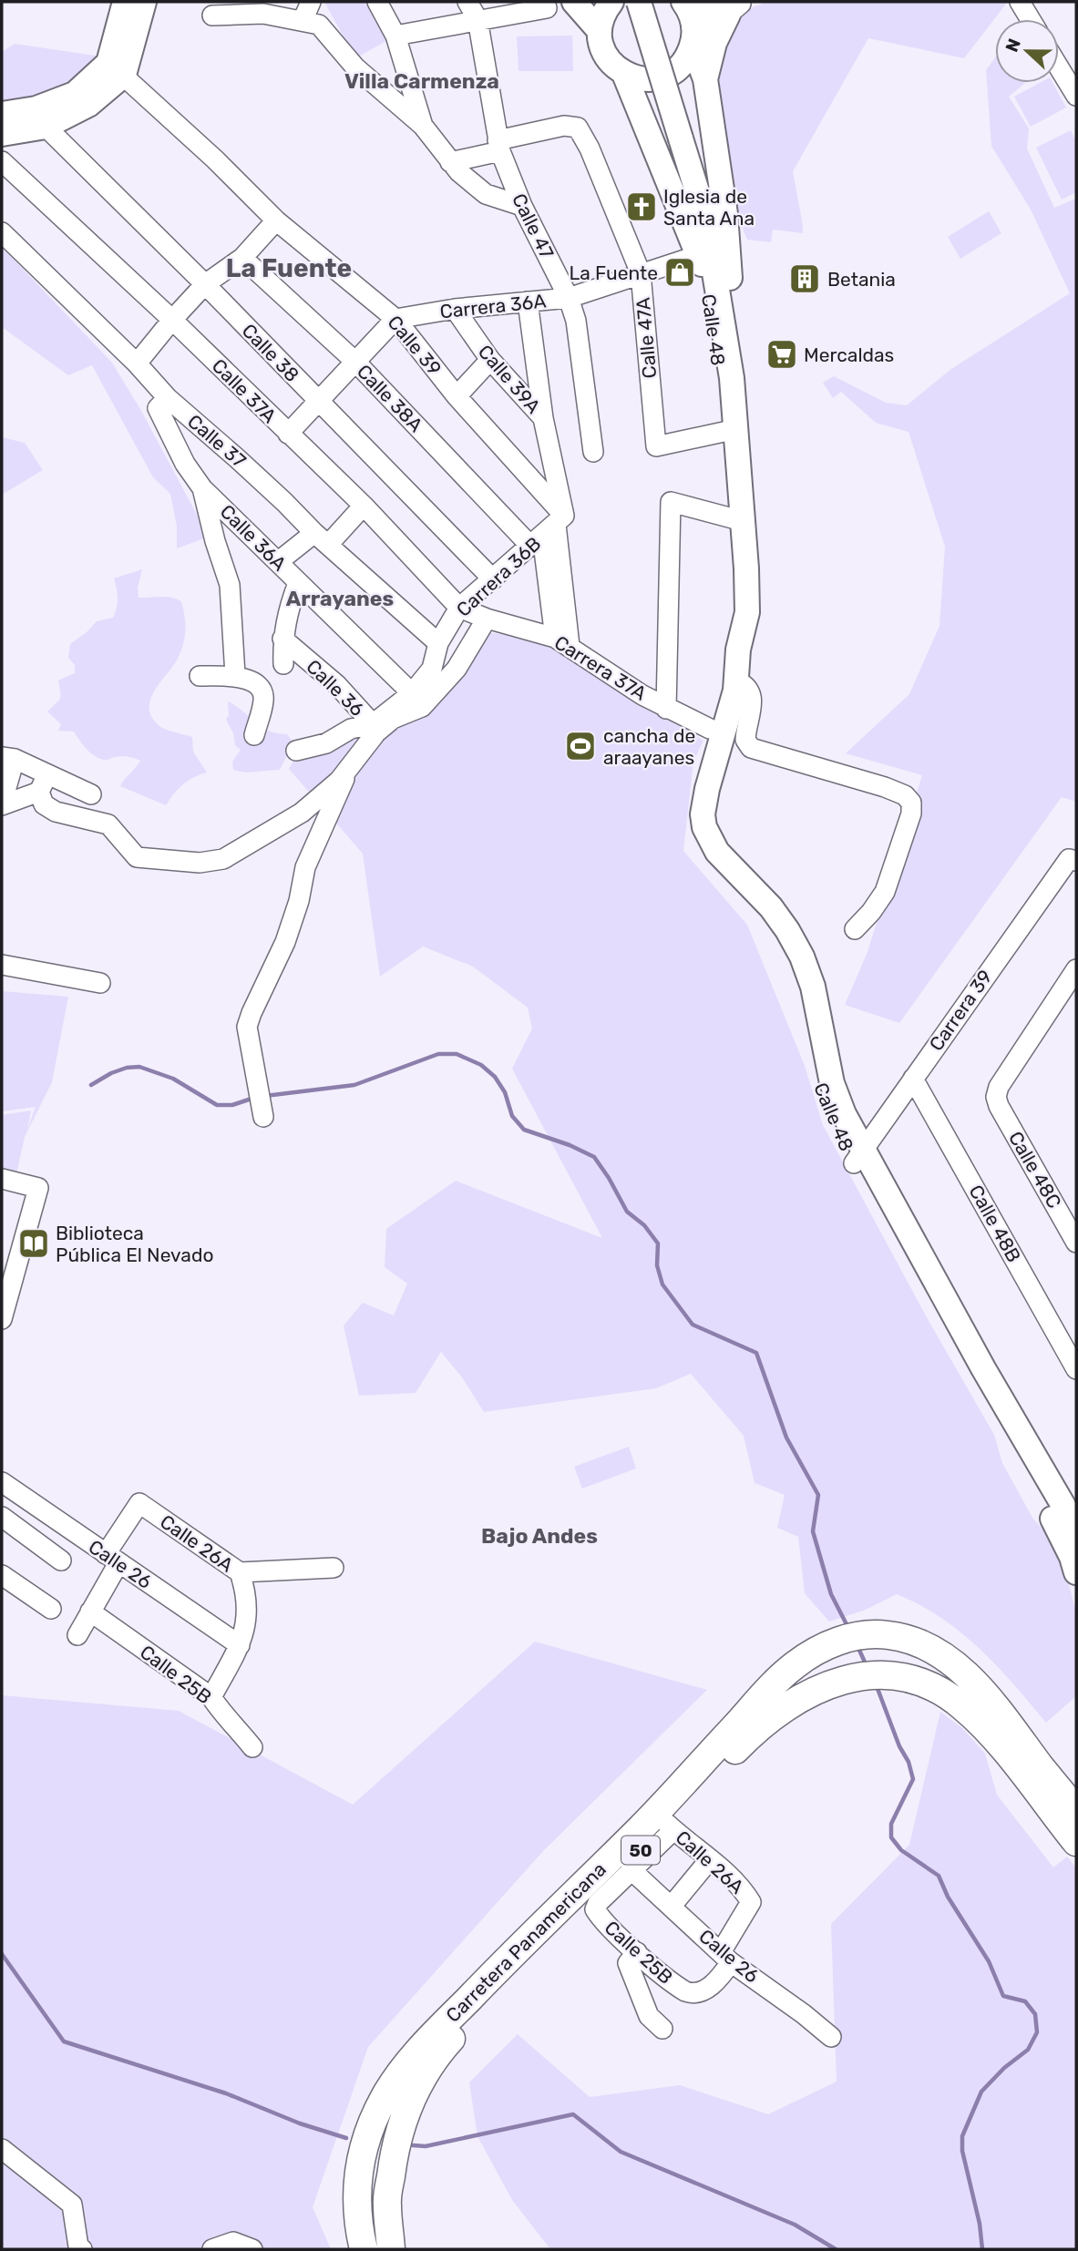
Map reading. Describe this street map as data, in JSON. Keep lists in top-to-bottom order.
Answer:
{
  "streets": {
    "highway": ["50", "Carretera Panamericana"],
    "main road": ["Calle 48"],
    "street": [
      "Calle 47",
      "Carrera 36A",
      "Calle 47A",
      "Calle 39",
      "Calle 38",
      "Calle 39A",
      "Calle 37A",
      "Calle 38A",
      "Calle 37",
      "Calle 36A",
      "Carrera 36B",
      "Carrera 37A",
      "Calle 36",
      "Carrera 39",
      "Calle 48C",
      "Calle 48B",
      "Calle 26A",
      "Calle 26",
      "Calle 25B"
    ]
  },
  "crossings": [
    ["Calle 47", "Carrera 36A"],
    ["Calle 47", "Calle 47A"],
    ["Carrera 36A", "Calle 48"],
    ["Carrera 36A", "Calle 47A"],
    ["Carrera 36A", "Calle 39"],
    ["Carrera 36A", "Calle 39A"],
    ["Calle 48", "Calle 47A"],
    ["Calle 48", "Carrera 37A"],
    ["Calle 48", "Carrera 39"],
    ["Calle 39", "Calle 38A"],
    ["Calle 39", "Carrera 36B"],
    ["Calle 38", "Carrera 36B"],
    ["Calle 37A", "Carrera 36B"],
    ["Calle 37A", "Carrera 37A"],
    ["Calle 38A", "Carrera 36B"],
    ["Calle 37", "Calle 36A"],
    ["Calle 37", "Carrera 36B"],
    ["Calle 36A", "Carrera 36B"],
    ["Calle 36A", "Calle 36"],
    ["Carrera 36B", "Calle 36"],
    ["Carrera 39", "Calle 48B"],
    ["Calle 26A", "Calle 26"],
    ["Calle 26A", "Calle 25B"],
    ["Calle 26A", "Carretera Panamericana"],
    ["Calle 26", "Calle 25B"]
  ],
  "districts": [
    "Villa Carmenza",
    "La Fuente",
    "Arrayanes",
    "Bajo Andes"
  ],
  "places": {
    "church": ["Iglesia de Santa Ana"],
    "shop": ["La Fuente"],
    "building": ["Betania"],
    "supermarket": ["Mercaldas"],
    "sports": ["cancha de araayanes"],
    "library": ["Biblioteca Pública El Nevado"]
  },
  "north": "left"
}
